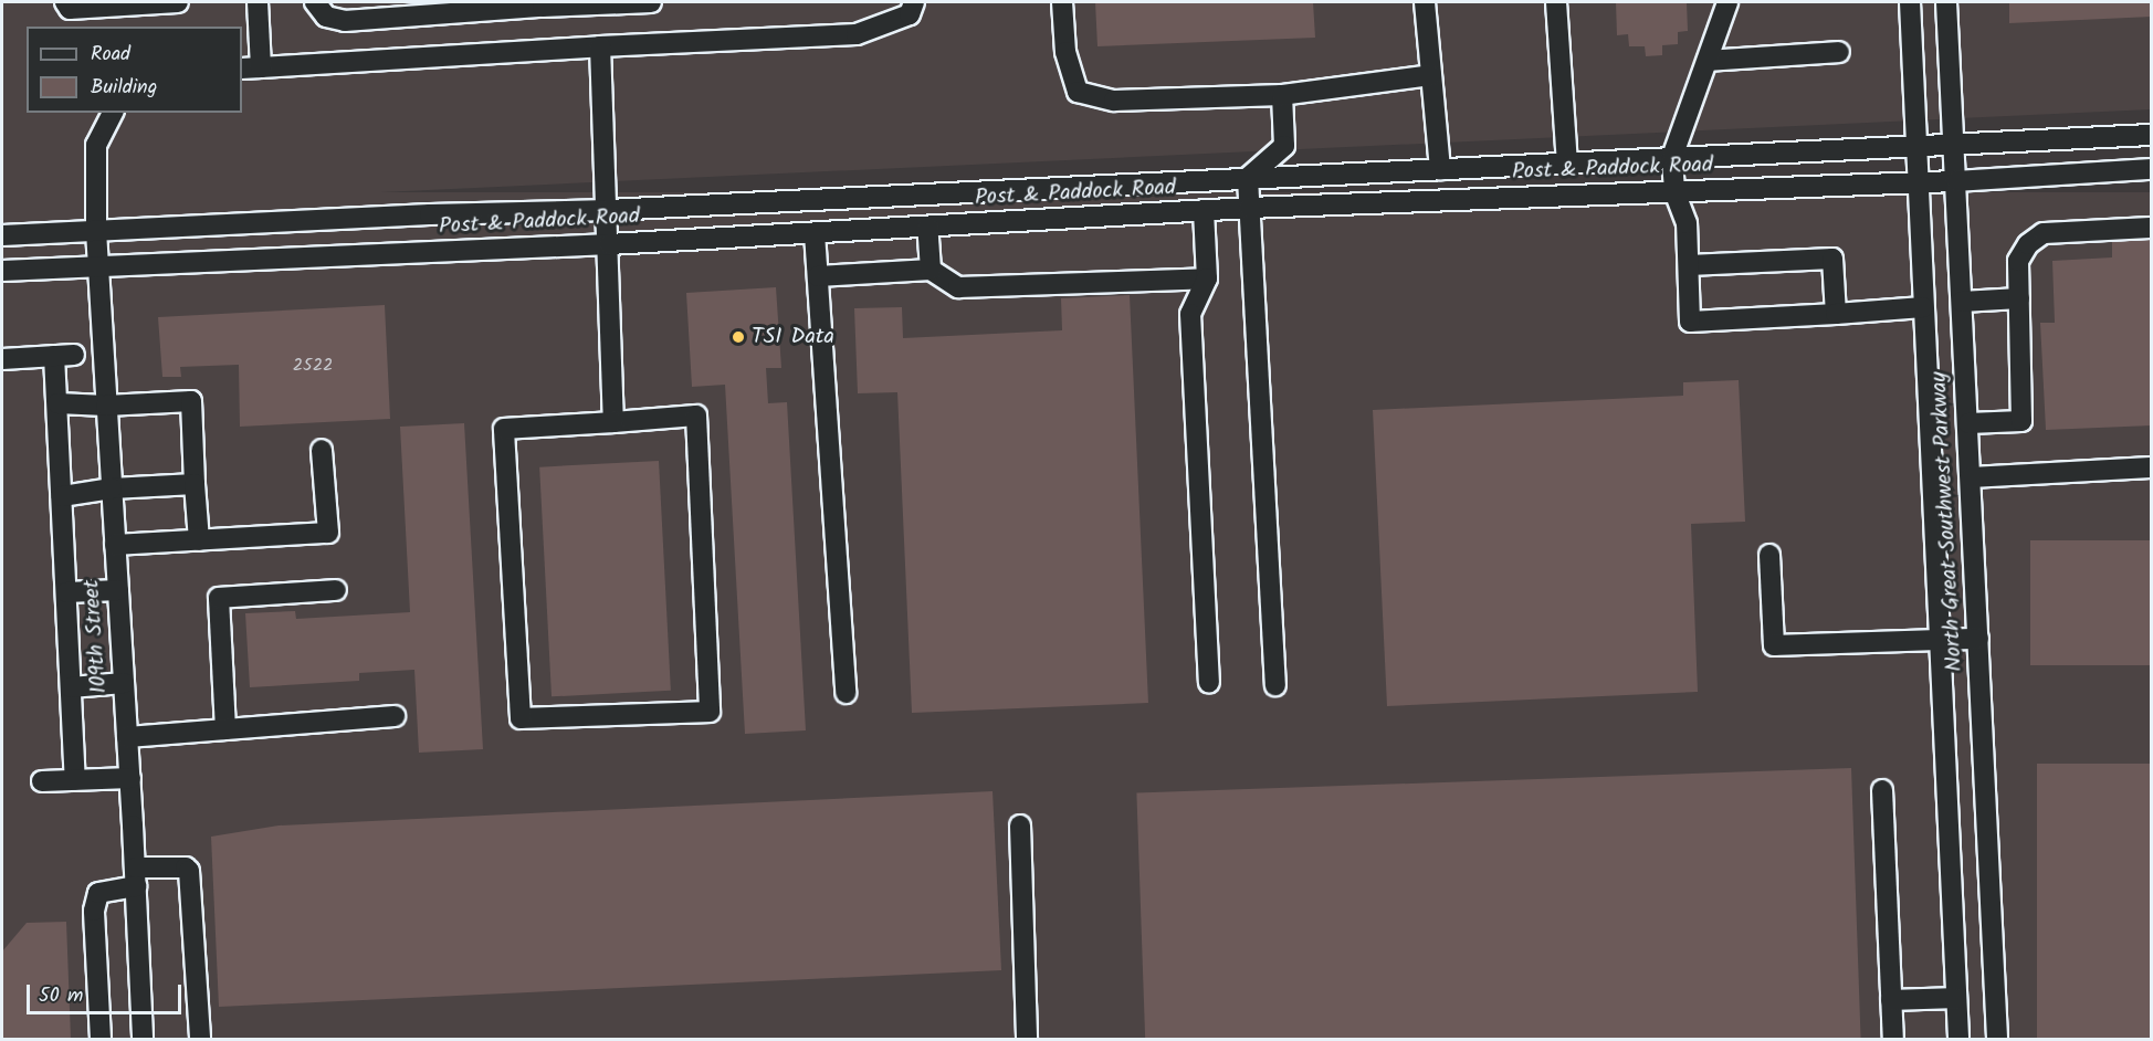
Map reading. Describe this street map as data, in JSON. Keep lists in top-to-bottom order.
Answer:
{
  "streets": {
    "street": ["Post & Paddock Road", "North Great Southwest Parkway", "109th Street"]
  },
  "crossings": [
    ["Post & Paddock Road", "North Great Southwest Parkway"],
    ["Post & Paddock Road", "109th Street"]
  ],
  "places": ["TSI Data"],
  "house_numbers": ["2522"],
  "legend": ["Road", "Building"],
  "scale_bar": "50 m"
}
